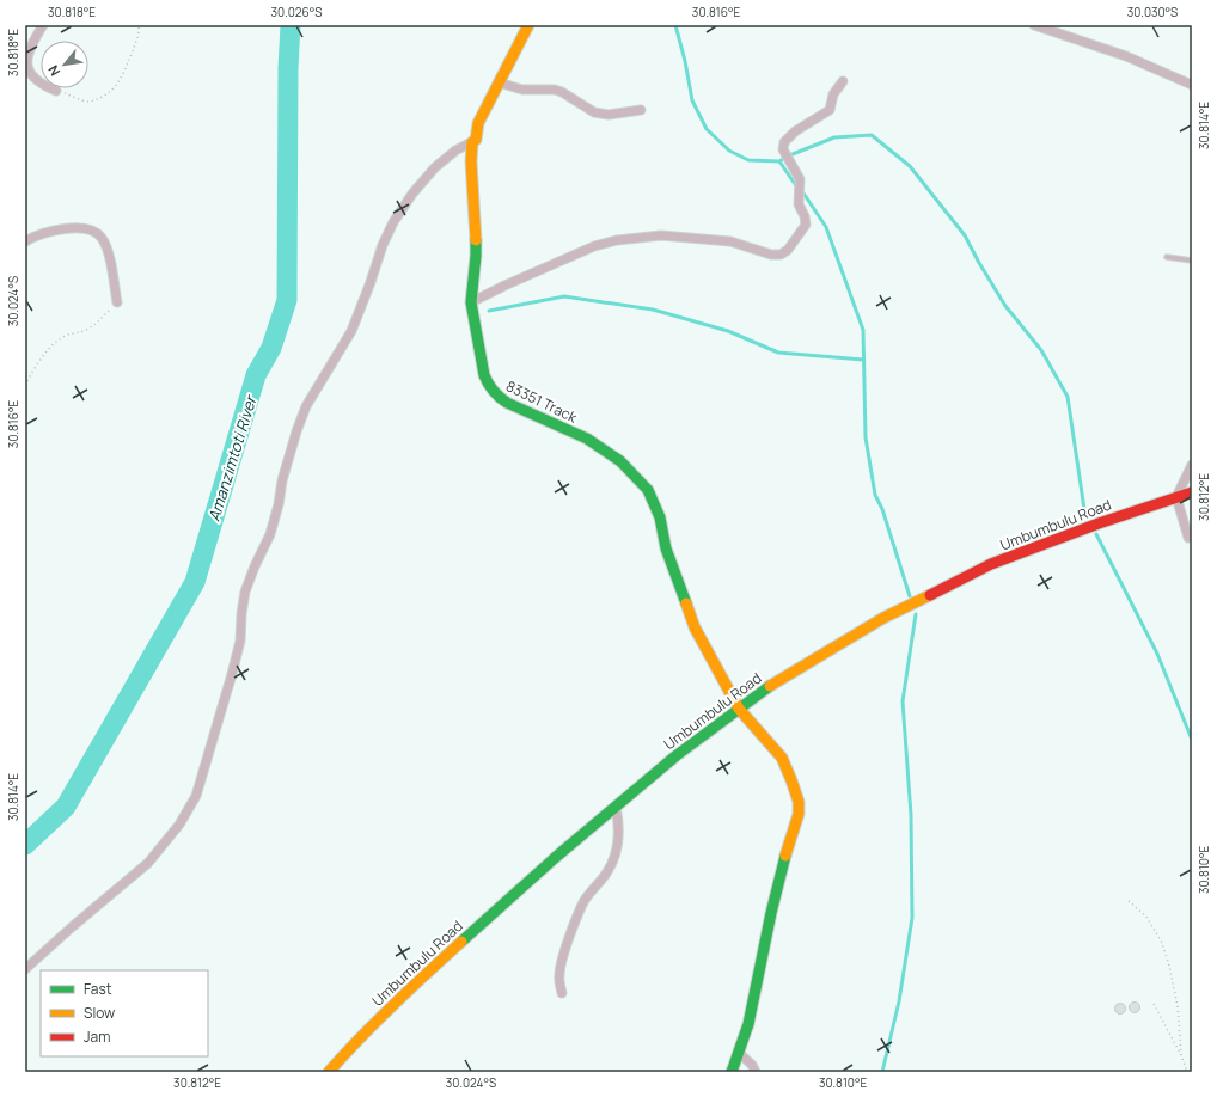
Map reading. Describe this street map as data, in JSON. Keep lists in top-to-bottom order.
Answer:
{
  "streets": {
    "street": ["83351 Track", "Umbumbulu Road"]
  },
  "crossings": [
    ["83351 Track", "Umbumbulu Road"]
  ],
  "water": ["Amanzimtoti River"],
  "legend": ["Fast", "Slow", "Jam"],
  "north": "bottom left",
  "coordinates": [
    "30.818°E",
    "30.026°S",
    "30.816°E",
    "30.030°S",
    "30.814°E",
    "30.024°S",
    "30.812°E",
    "30.810°E"
  ]
}
